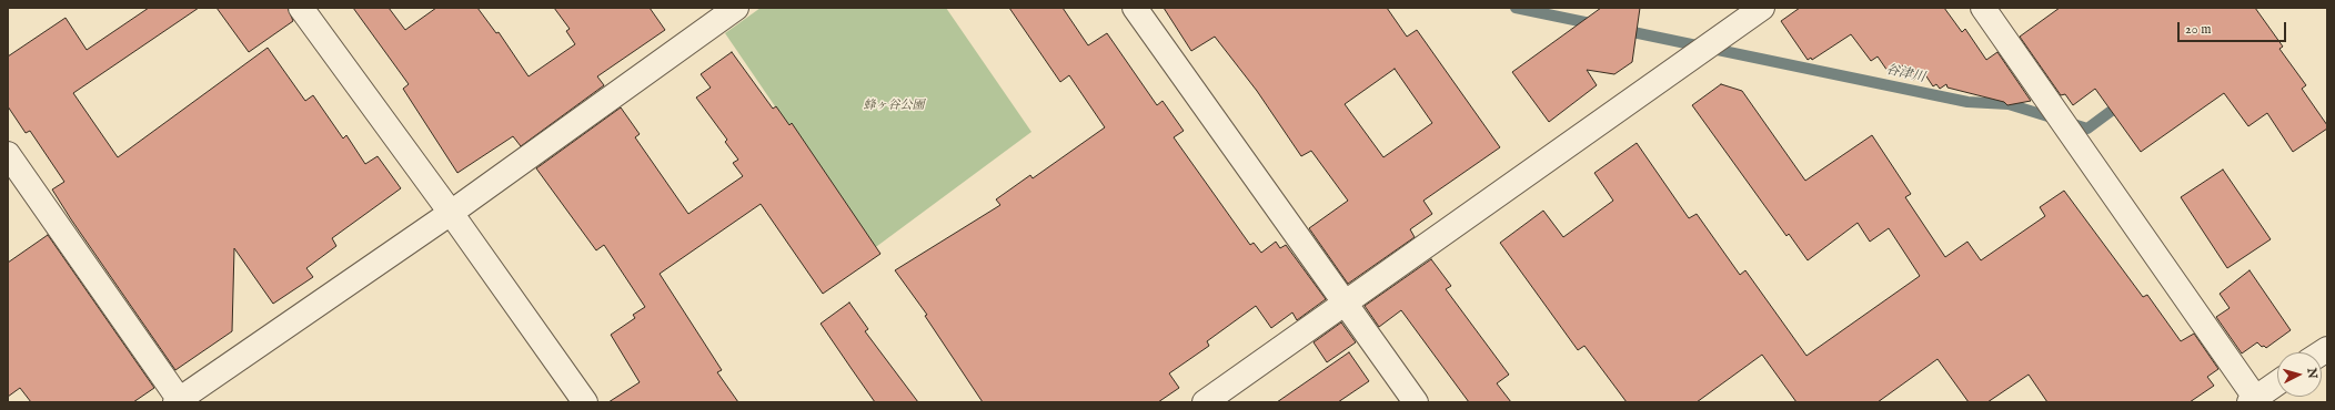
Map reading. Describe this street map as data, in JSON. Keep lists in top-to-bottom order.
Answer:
{
  "water": ["谷津川"],
  "parks": ["蜂ヶ谷公園"],
  "scale_bar": "20 m",
  "north": "right"
}
